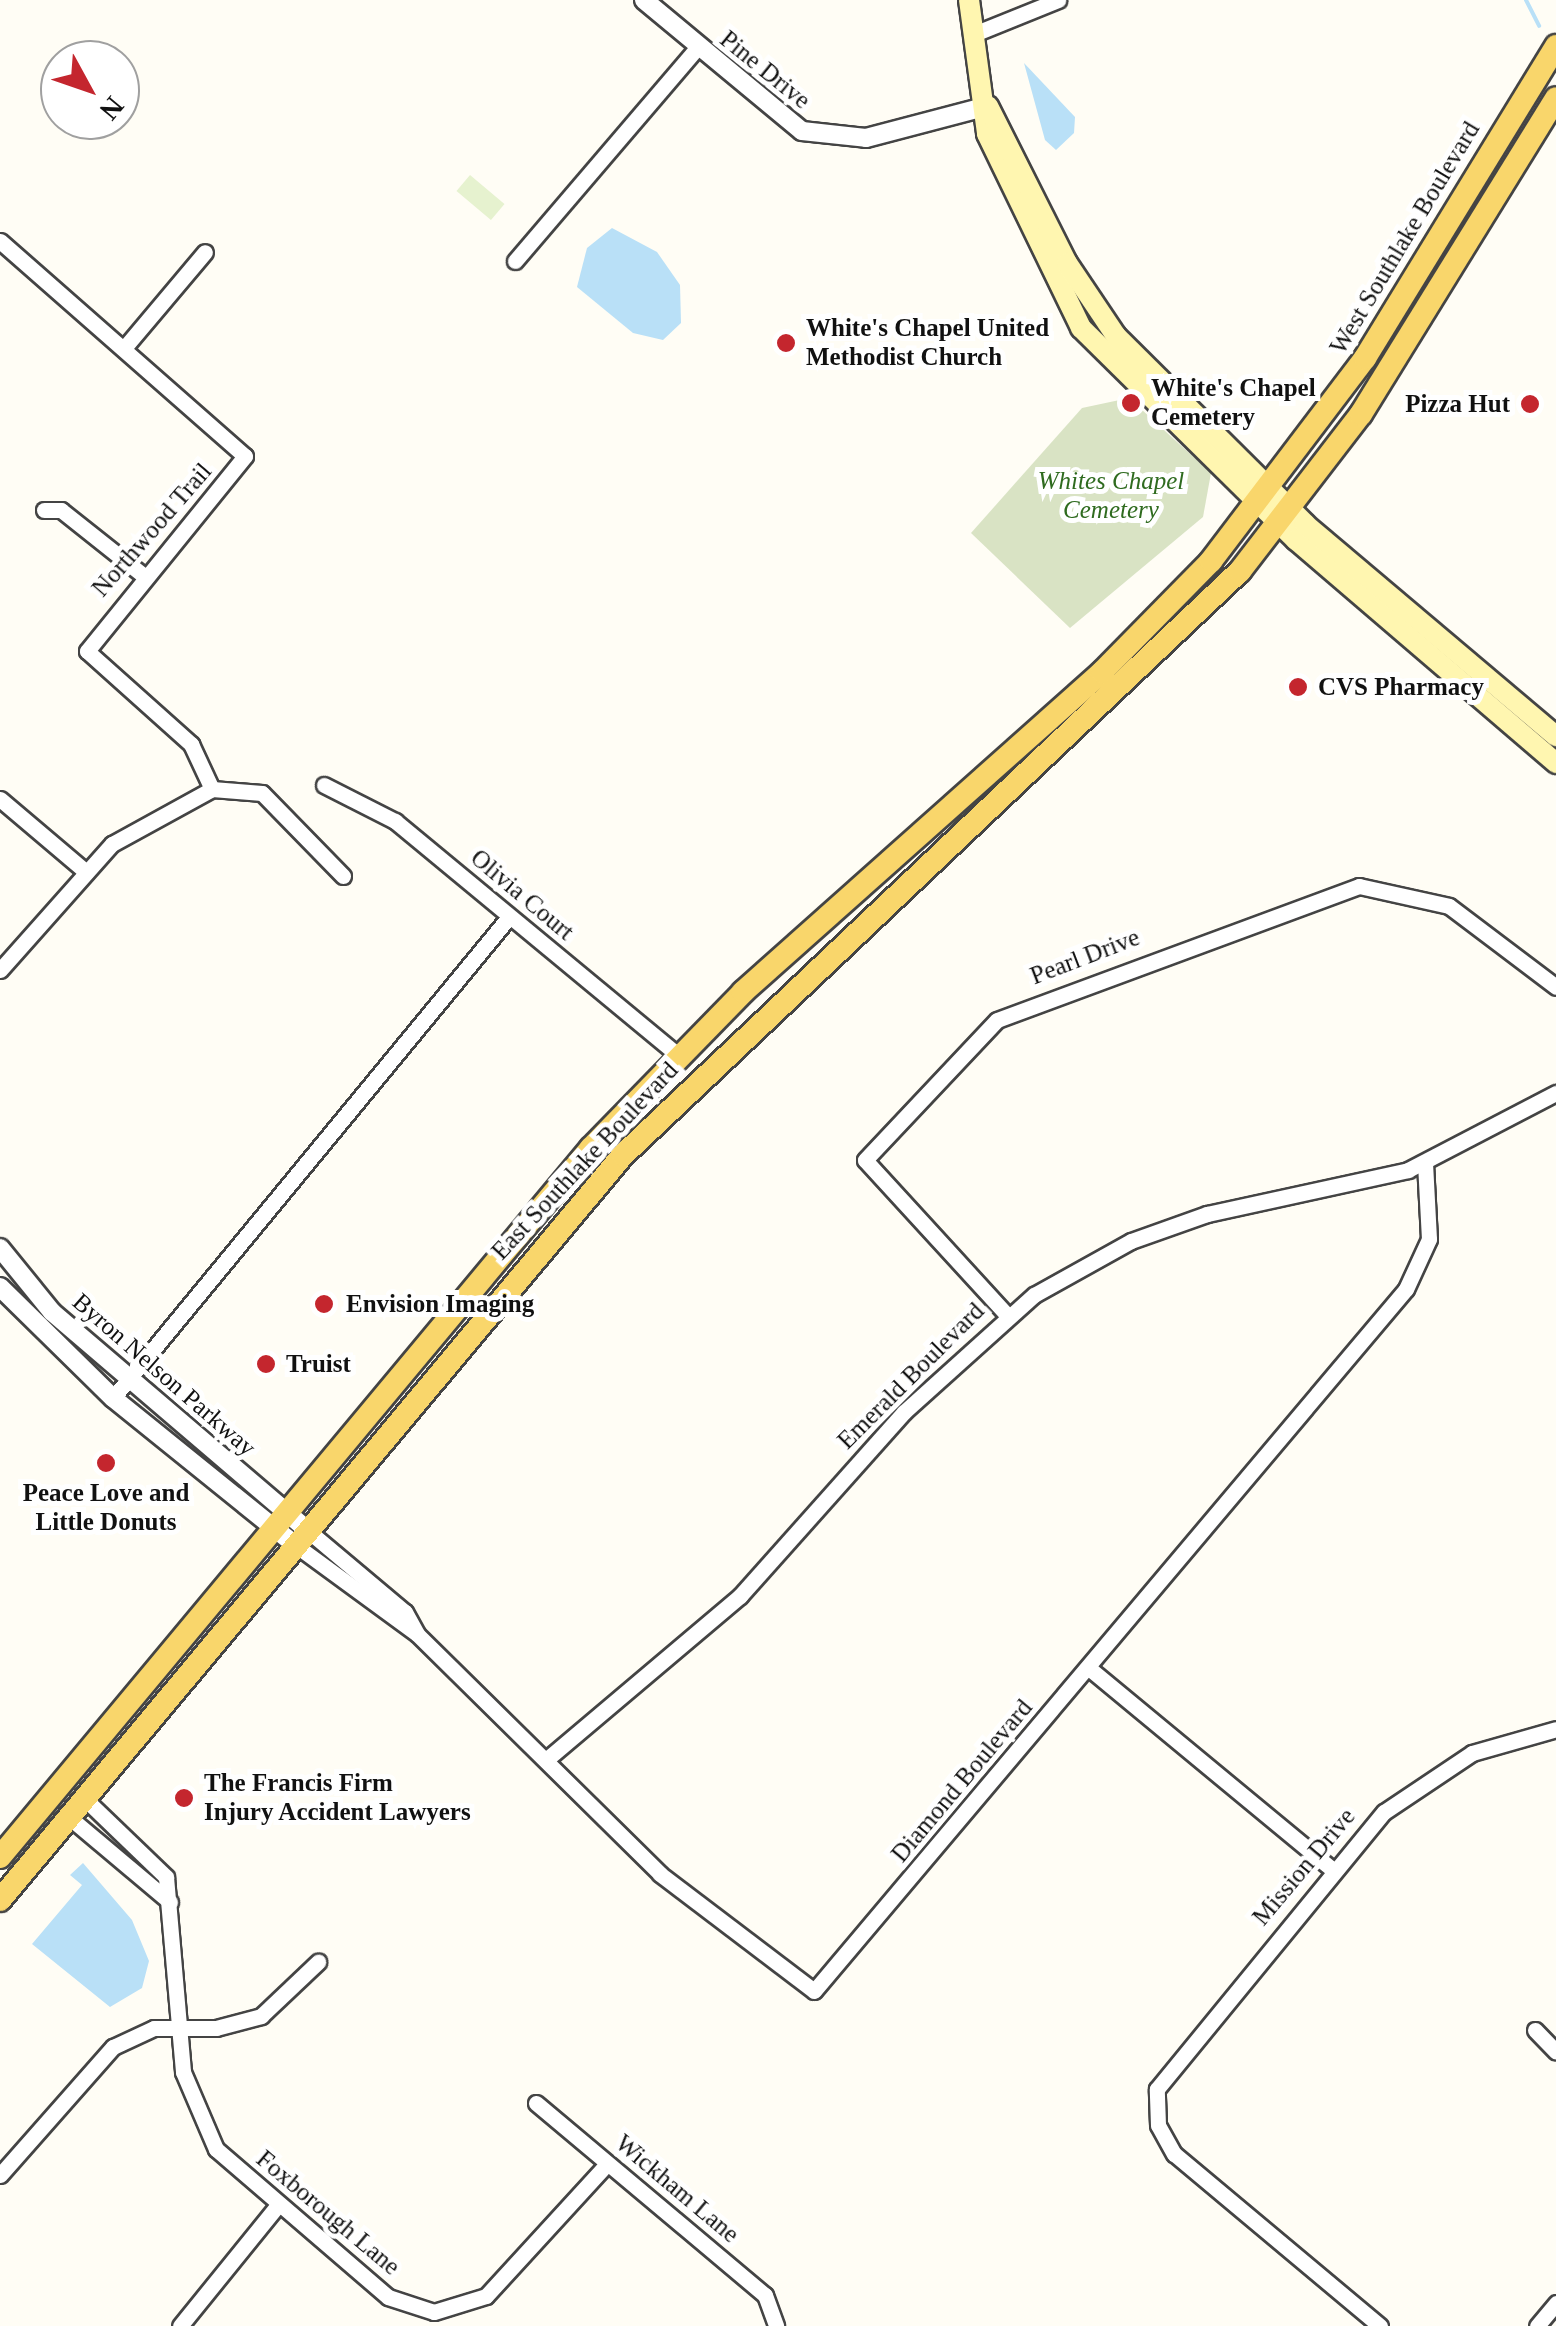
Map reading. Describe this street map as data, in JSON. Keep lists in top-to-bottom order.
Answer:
{
  "streets": {
    "main road": ["West Southlake Boulevard", "East Southlake Boulevard"],
    "street": [
      "Pine Drive",
      "Northwood Trail",
      "Olivia Court",
      "Pearl Drive",
      "Byron Nelson Parkway",
      "Emerald Boulevard",
      "Diamond Boulevard",
      "Mission Drive",
      "Wickham Lane",
      "Foxborough Lane"
    ]
  },
  "crossings": [
    ["West Southlake Boulevard", "East Southlake Boulevard"],
    ["Olivia Court", "East Southlake Boulevard"],
    ["Pearl Drive", "Emerald Boulevard"],
    ["East Southlake Boulevard", "Byron Nelson Parkway"],
    ["East Southlake Boulevard", "Diamond Boulevard"],
    ["East Southlake Boulevard", "Foxborough Lane"],
    ["Byron Nelson Parkway", "Diamond Boulevard"],
    ["Emerald Boulevard", "Diamond Boulevard"],
    ["Wickham Lane", "Foxborough Lane"]
  ],
  "parks": ["Whites Chapel Cemetery"],
  "places": [
    "White's Chapel United Methodist Church",
    "White's Chapel Cemetery",
    "Pizza Hut",
    "CVS Pharmacy",
    "Envision Imaging",
    "Truist",
    "Peace Love and Little Donuts",
    "The Francis Firm Injury Accident Lawyers"
  ],
  "north": "bottom right"
}
